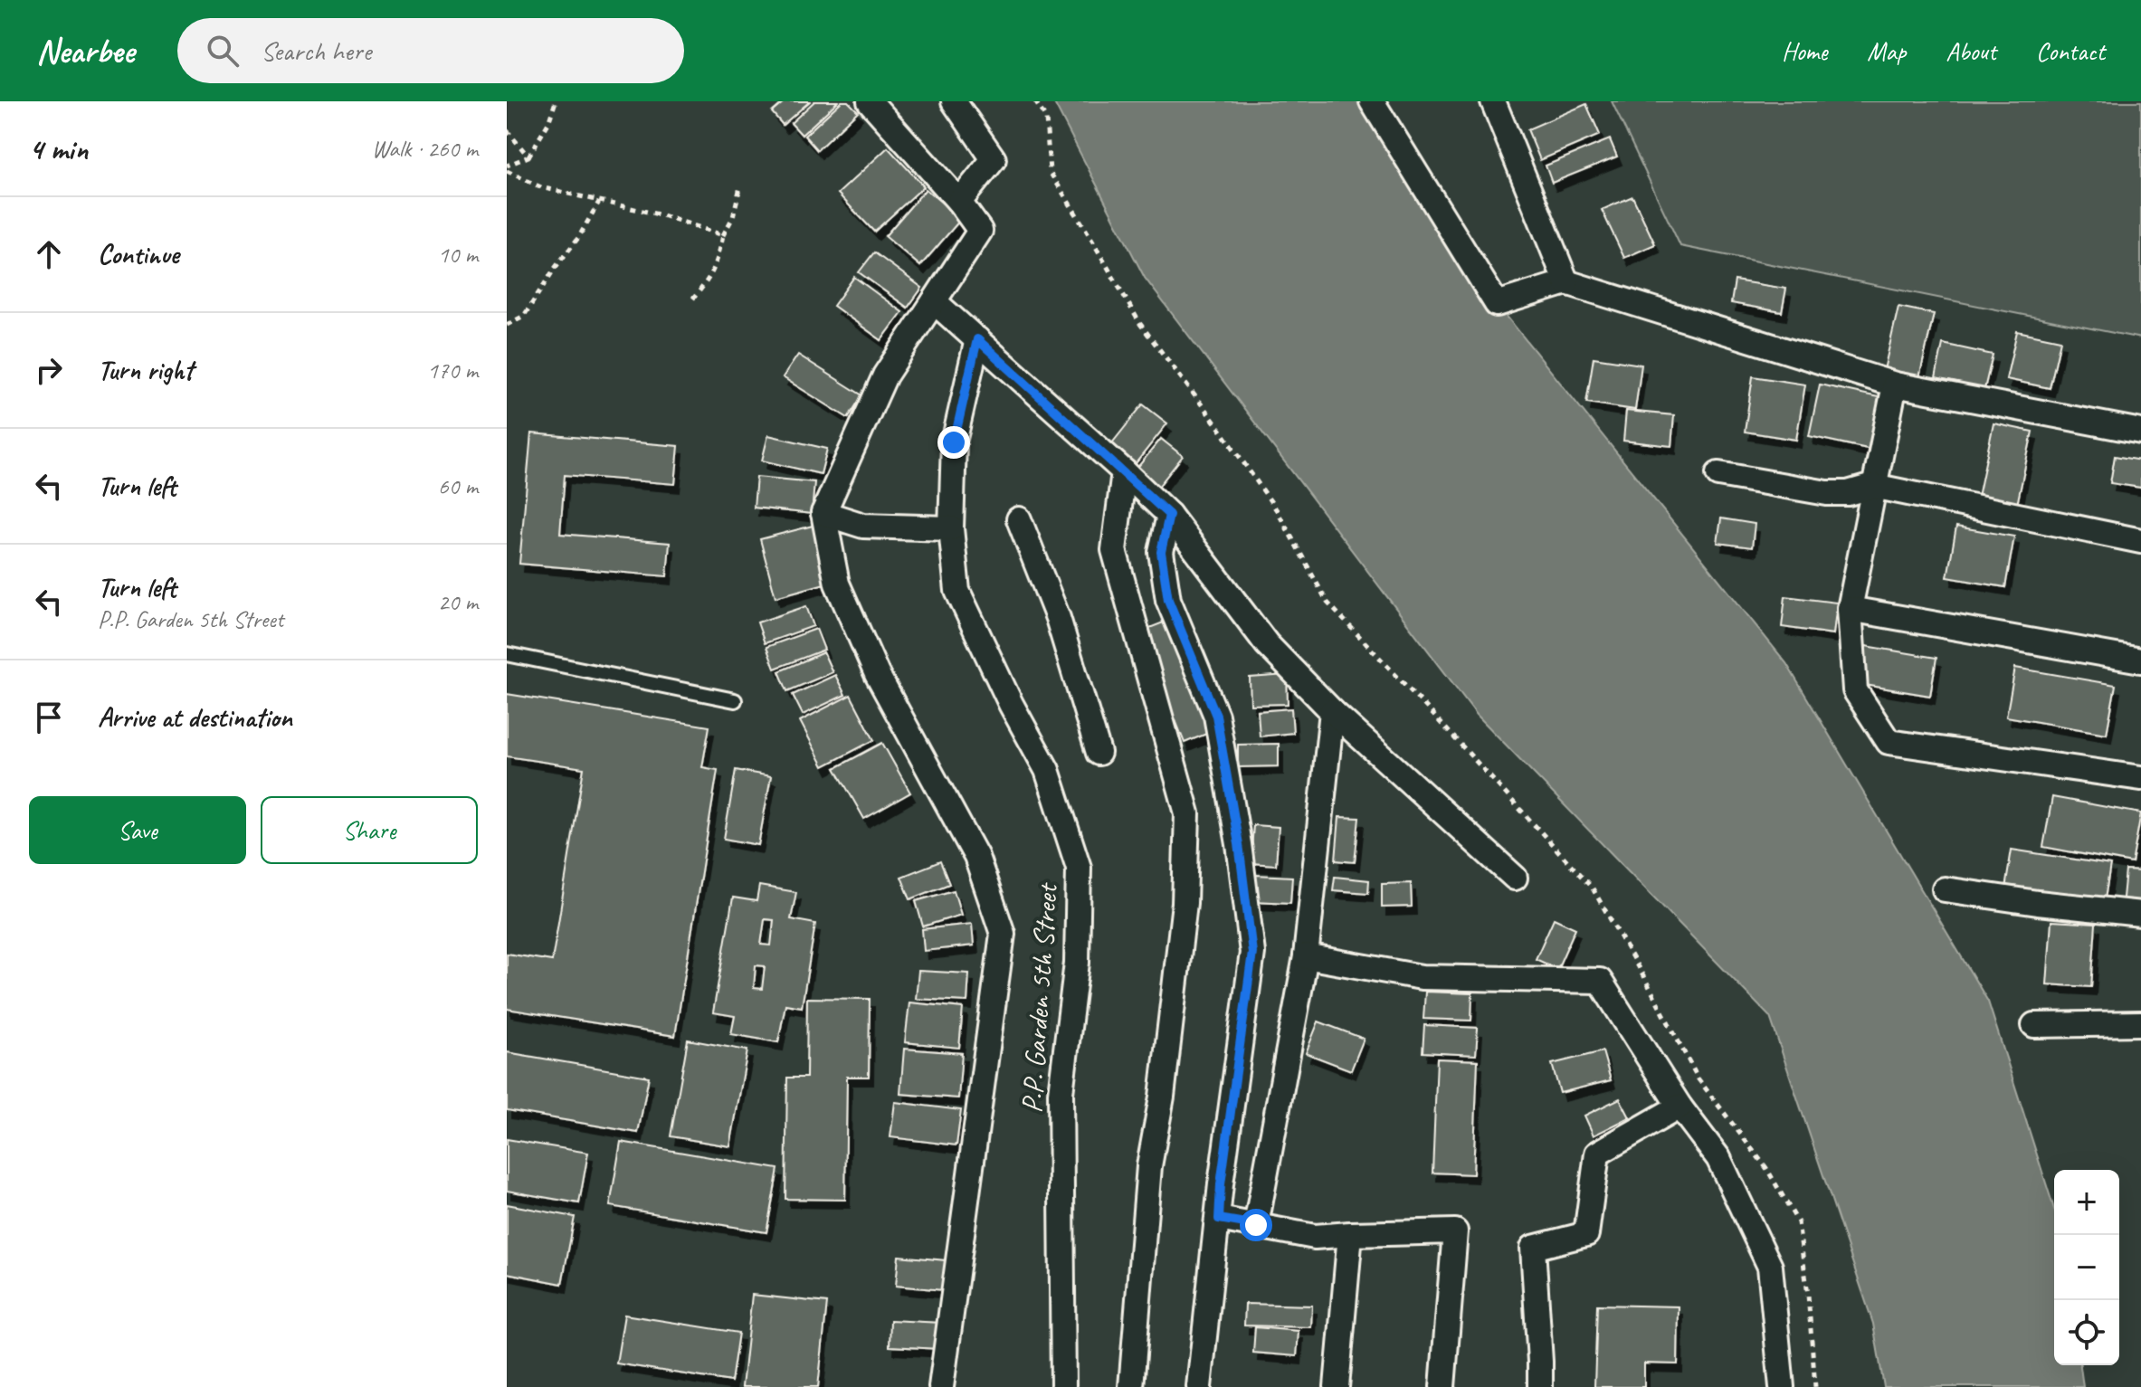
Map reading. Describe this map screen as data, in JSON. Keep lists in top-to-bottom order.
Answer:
{
  "streets": {
    "street": ["P.P. Garden 5th Street"]
  },
  "page": {
    "header": "Nearbee",
    "search": "Search here",
    "nav": [
      "Home",
      "Map",
      "About",
      "Contact"
    ],
    "heading": ["4 min", "Walk · 260 m"],
    "list": [
      ["Continue", "10 m"],
      ["Turn right", "170 m"],
      ["Turn left", "60 m"],
      ["Turn left", "P.P. Garden 5th Street", "20 m"],
      "Arrive at destination"
    ],
    "buttons": ["Save", "Share"],
    "map_buttons": ["+", "−"]
  }
}
